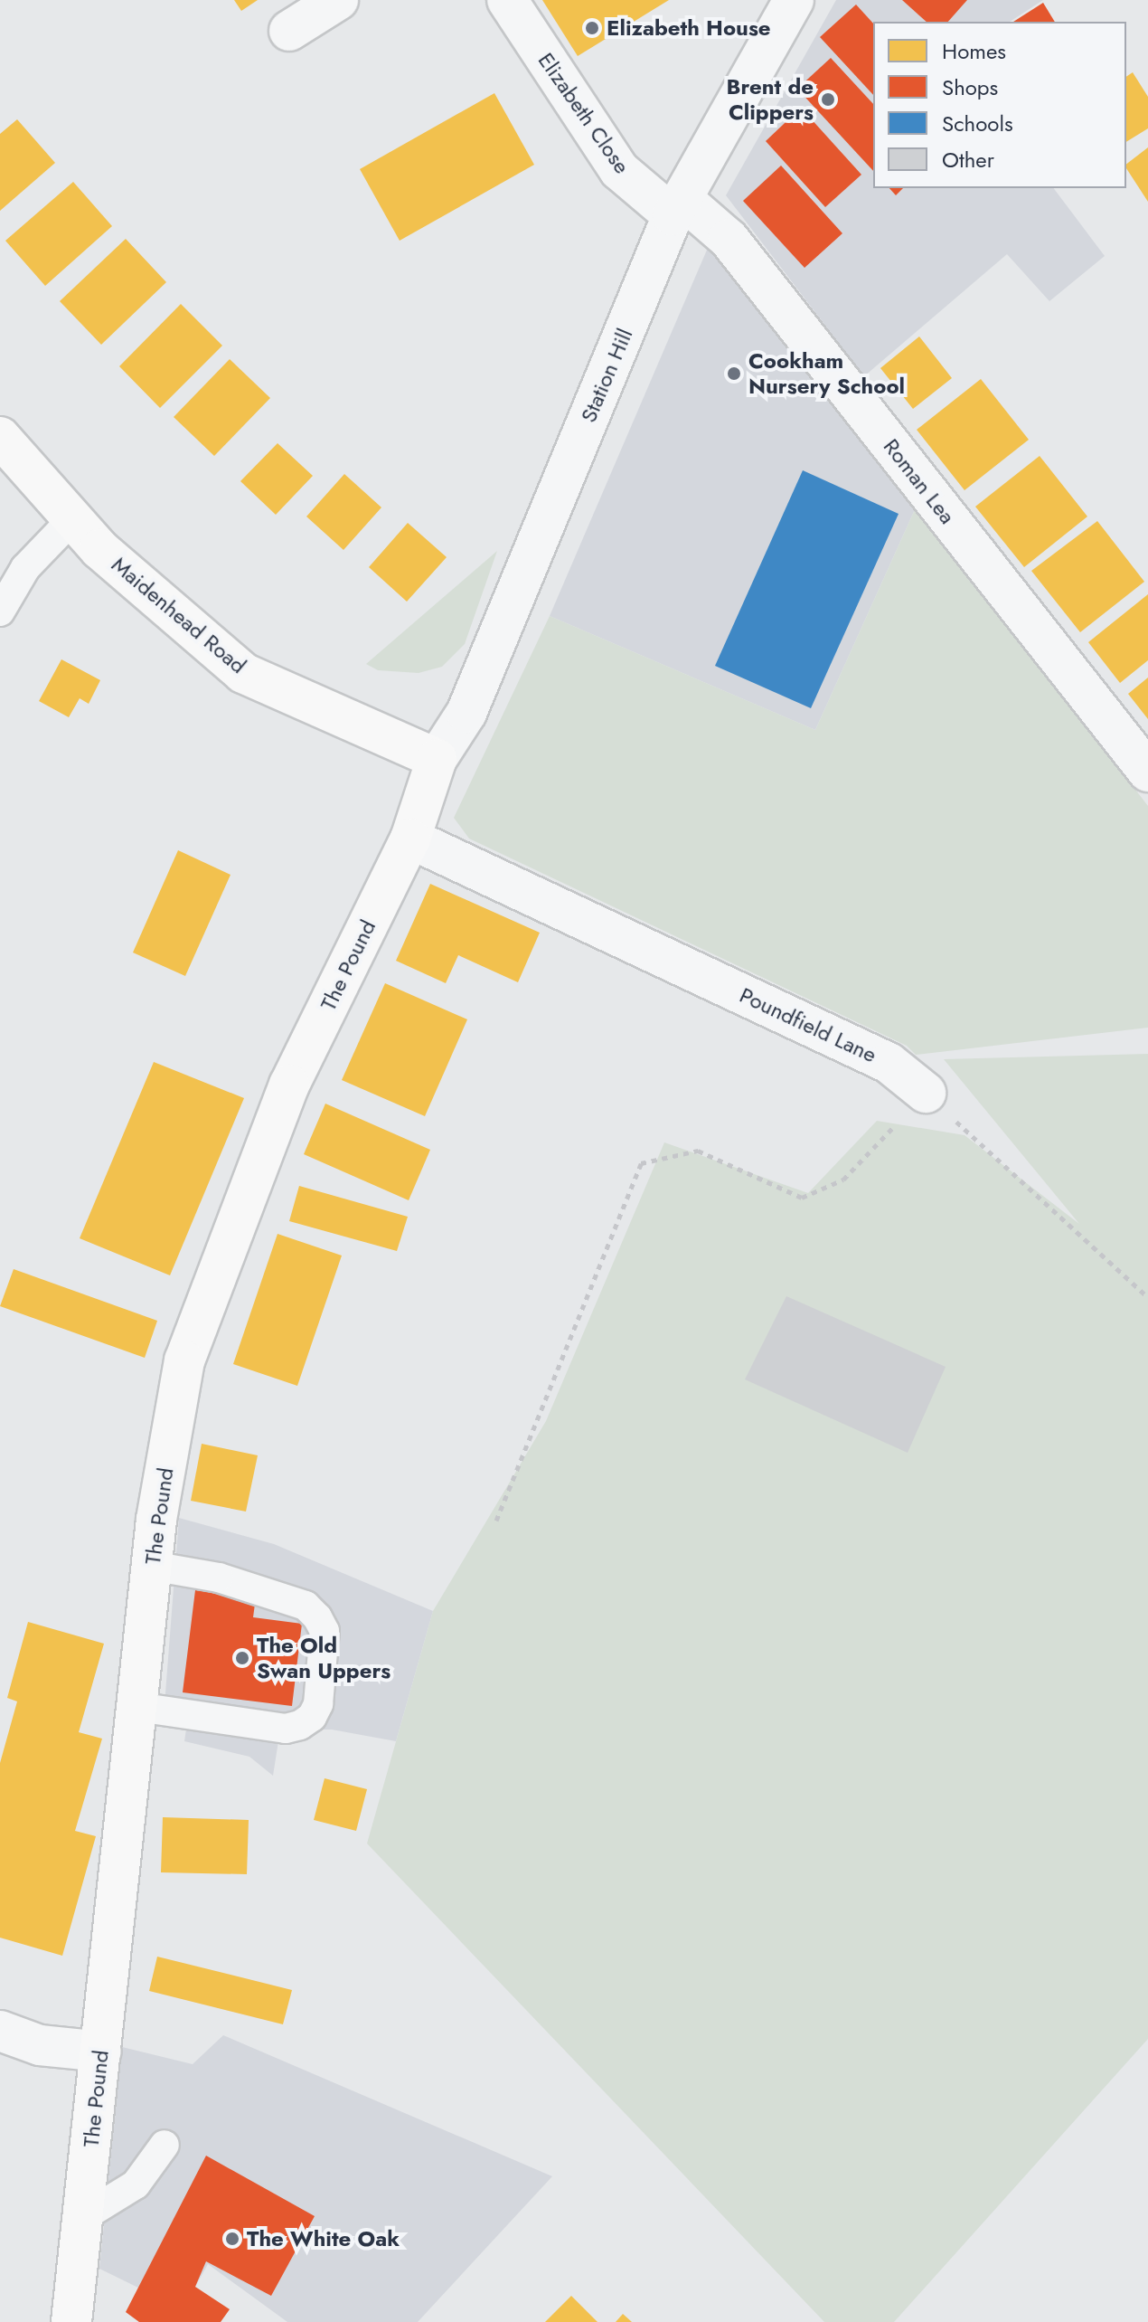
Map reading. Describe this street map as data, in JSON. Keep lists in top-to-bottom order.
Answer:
{
  "streets": {
    "main road": ["Maidenhead Road", "The Pound"],
    "street": [
      "Elizabeth Close",
      "Station Hill",
      "Roman Lea",
      "Poundfield Lane"
    ]
  },
  "crossings": [
    ["Elizabeth Close", "Station Hill"],
    ["Elizabeth Close", "Roman Lea"],
    ["Station Hill", "Roman Lea"],
    ["Station Hill", "Maidenhead Road"],
    ["Station Hill", "The Pound"],
    ["Maidenhead Road", "The Pound"],
    ["The Pound", "Poundfield Lane"]
  ],
  "places": [
    "Elizabeth House",
    "Brent de Clippers",
    "Cookham Nursery School",
    "The Old Swan Uppers",
    "The White Oak"
  ],
  "legend": [
    "Homes",
    "Shops",
    "Schools",
    "Other"
  ]
}
